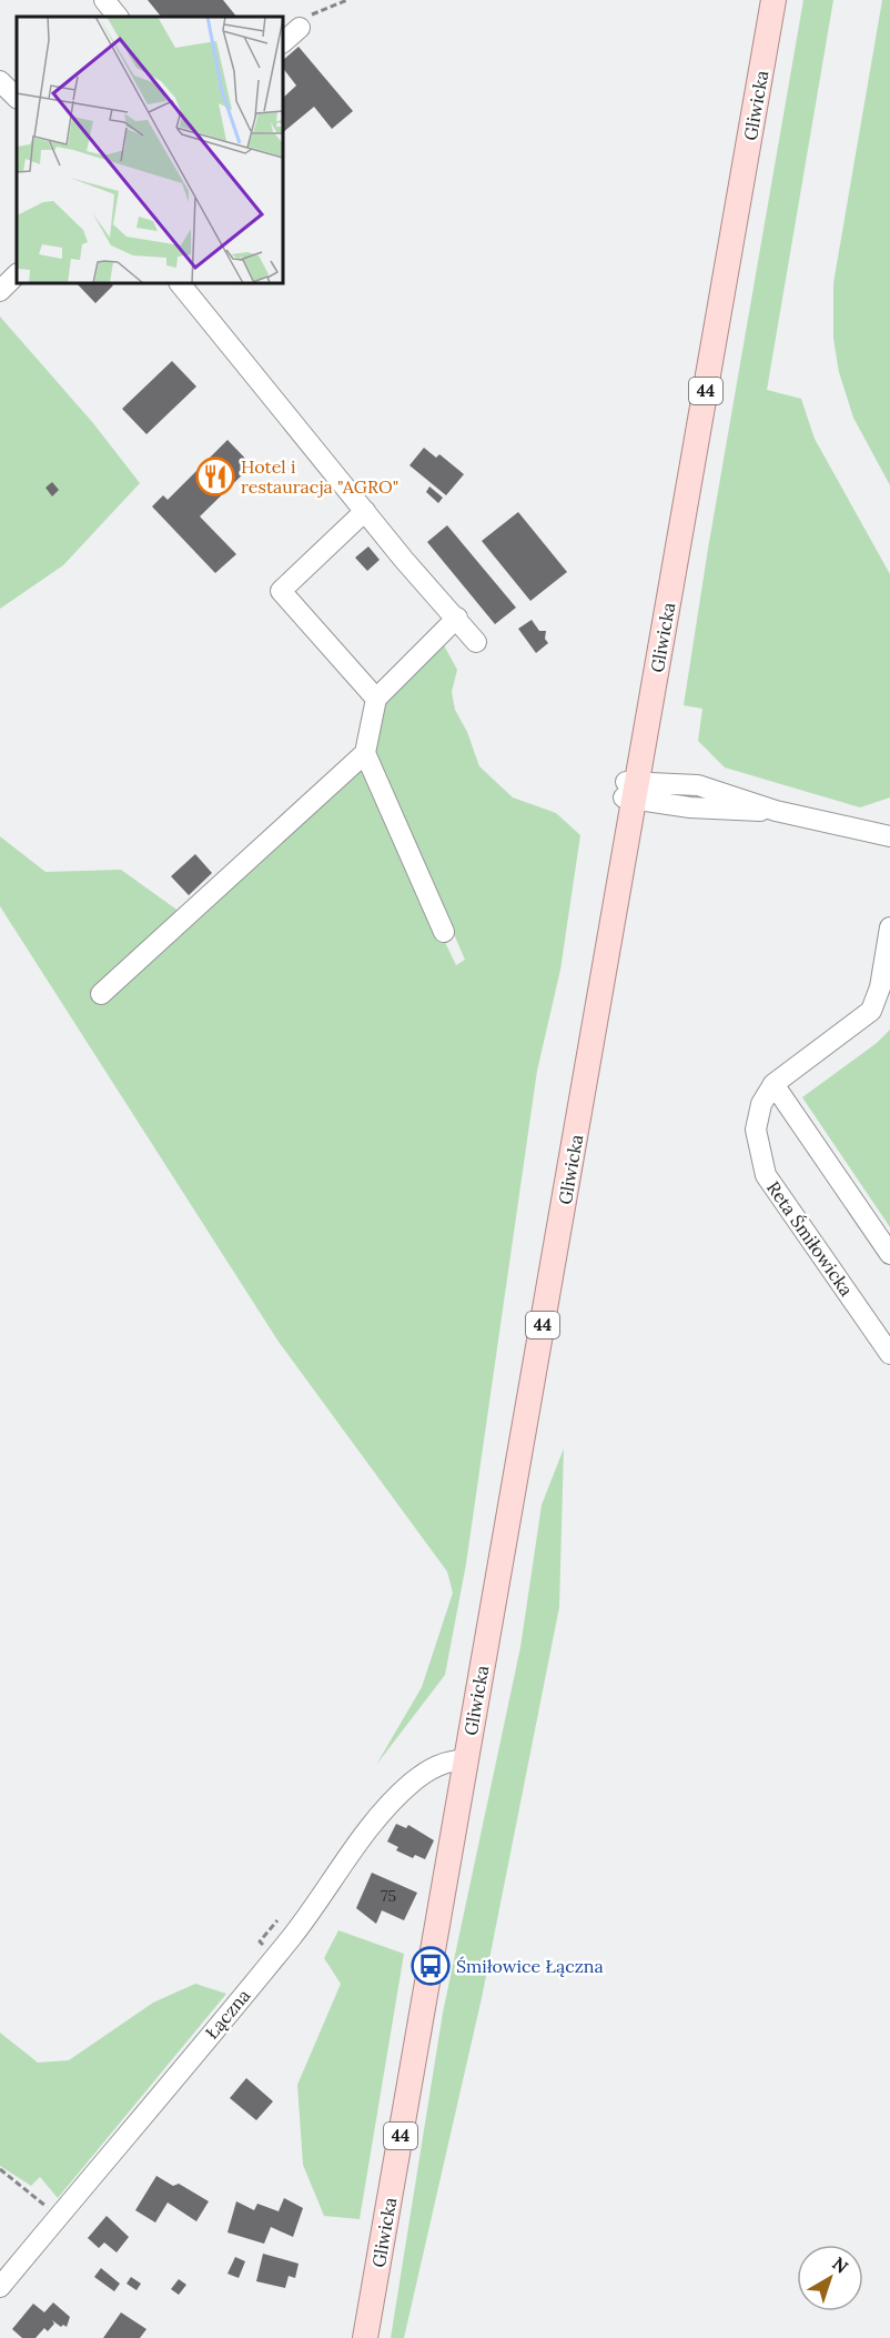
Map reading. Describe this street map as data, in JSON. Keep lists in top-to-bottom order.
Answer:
{
  "streets": {
    "main road": ["Gliwicka", "44"],
    "street": ["Reta Śmiłowicka", "Łączna"]
  },
  "crossings": [
    ["Gliwicka", "Łączna"]
  ],
  "places": {
    "restaurant": ["Hotel i restauracja \"AGRO\""],
    "bus stop": ["Śmiłowice Łączna"]
  },
  "house_numbers": ["75"],
  "north": "top right"
}
